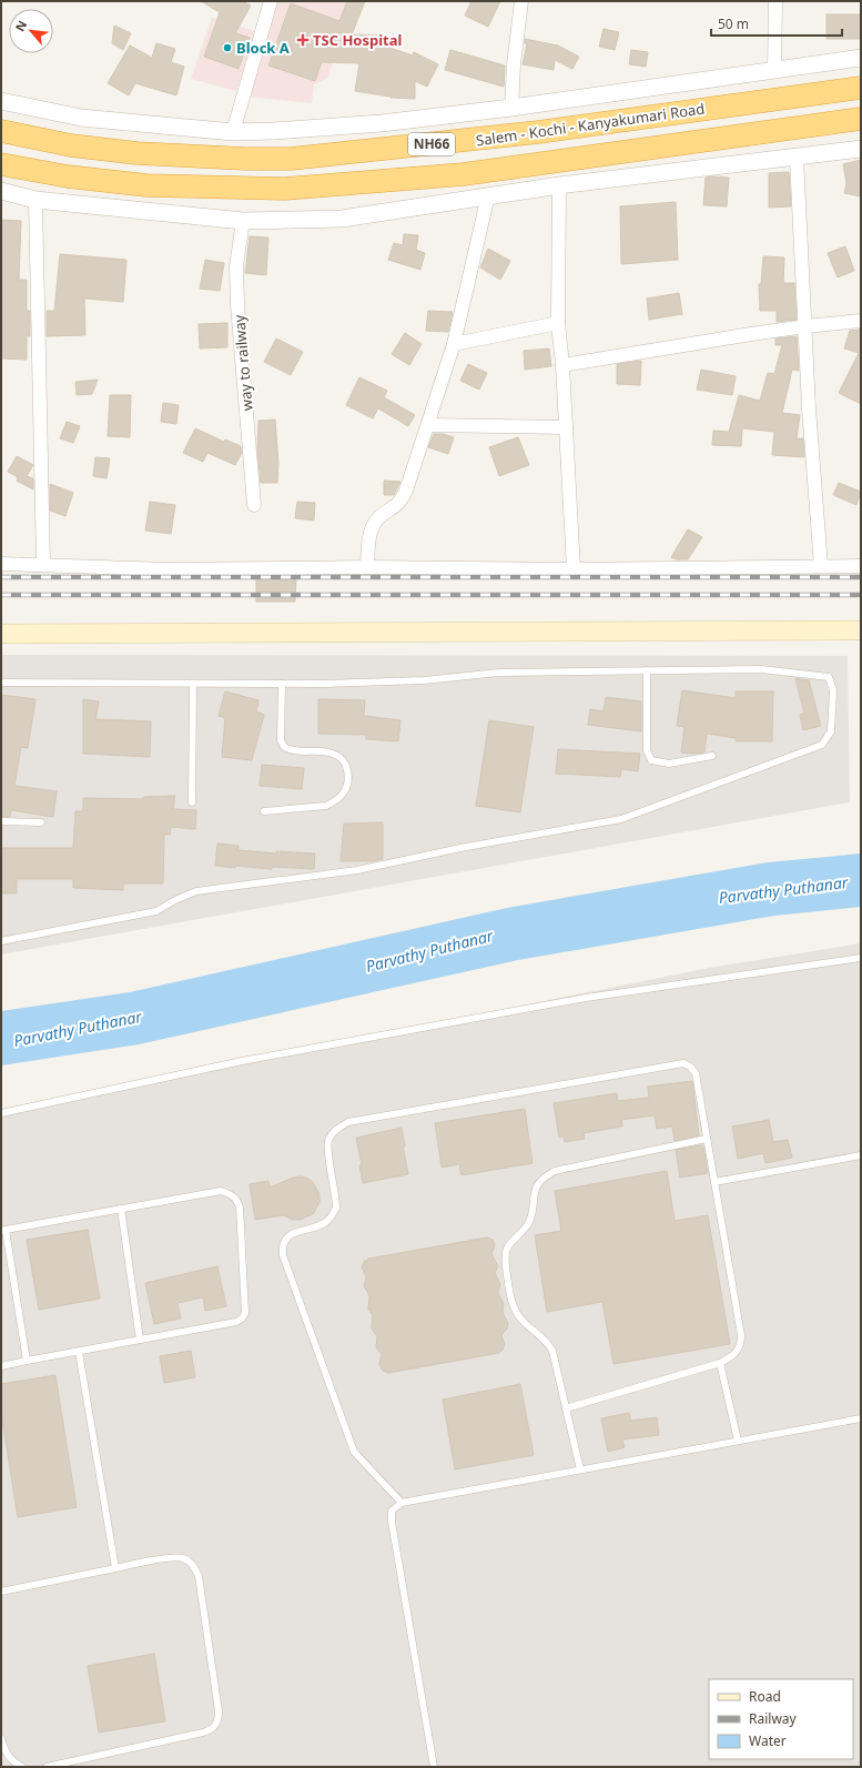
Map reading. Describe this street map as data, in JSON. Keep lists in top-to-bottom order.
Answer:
{
  "streets": {
    "highway": ["Salem - Kochi - Kanyakumari Road", "NH66"],
    "street": ["way to railway"]
  },
  "water": ["Parvathy Puthanar"],
  "places": {
    "health": ["TSC Hospital"],
    "other": ["Block A"]
  },
  "legend": ["Road", "Railway", "Water"],
  "scale_bar": "50 m",
  "north": "top left"
}
